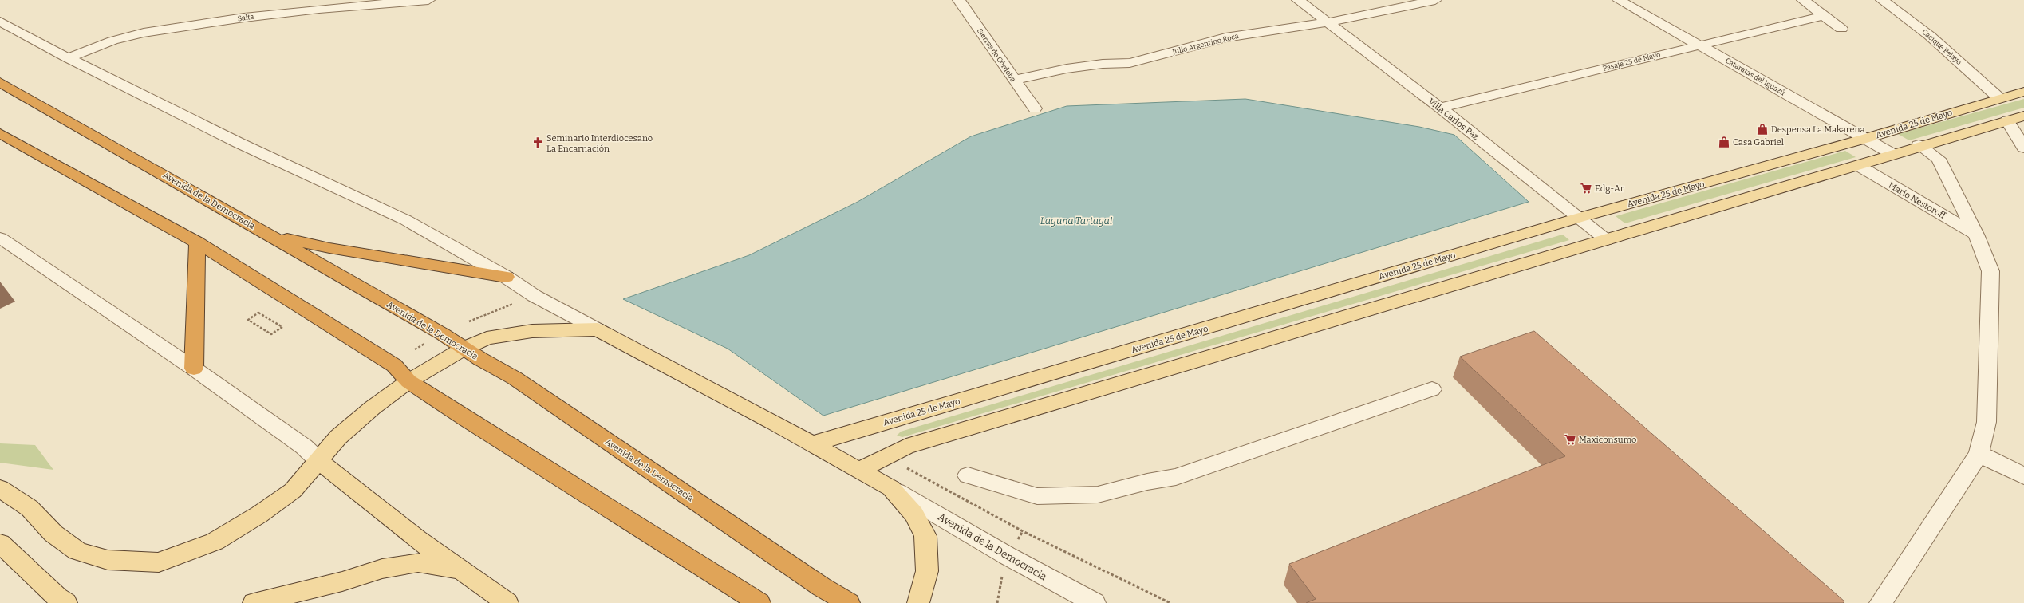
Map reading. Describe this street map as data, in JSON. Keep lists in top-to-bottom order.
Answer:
{
  "streets": {
    "highway": ["Avenida de la Democracia"],
    "main road": ["Avenida 25 de Mayo"],
    "street": [
      "Salta",
      "Julio Argentino Roca",
      "Cacique Pelayo",
      "Sierras de Córdoba",
      "Pasaje 25 de Mayo",
      "Cataratas del Iguazú",
      "Villa Carlos Paz",
      "Mario Nestoroff"
    ]
  },
  "crossings": [
    ["Julio Argentino Roca", "Sierras de Córdoba"],
    ["Julio Argentino Roca", "Villa Carlos Paz"],
    ["Cacique Pelayo", "Avenida 25 de Mayo"],
    ["Pasaje 25 de Mayo", "Cataratas del Iguazú"],
    ["Pasaje 25 de Mayo", "Villa Carlos Paz"],
    ["Cataratas del Iguazú", "Avenida 25 de Mayo"],
    ["Villa Carlos Paz", "Avenida 25 de Mayo"]
  ],
  "water": ["Laguna Tartagal"],
  "places": {
    "shop": ["Despensa La Makarena", "Casa Gabriel"],
    "church": ["Seminario Interdiocesano La Encarnación"],
    "supermarket": ["Edg-Ar", "Maxiconsumo"]
  }
}
